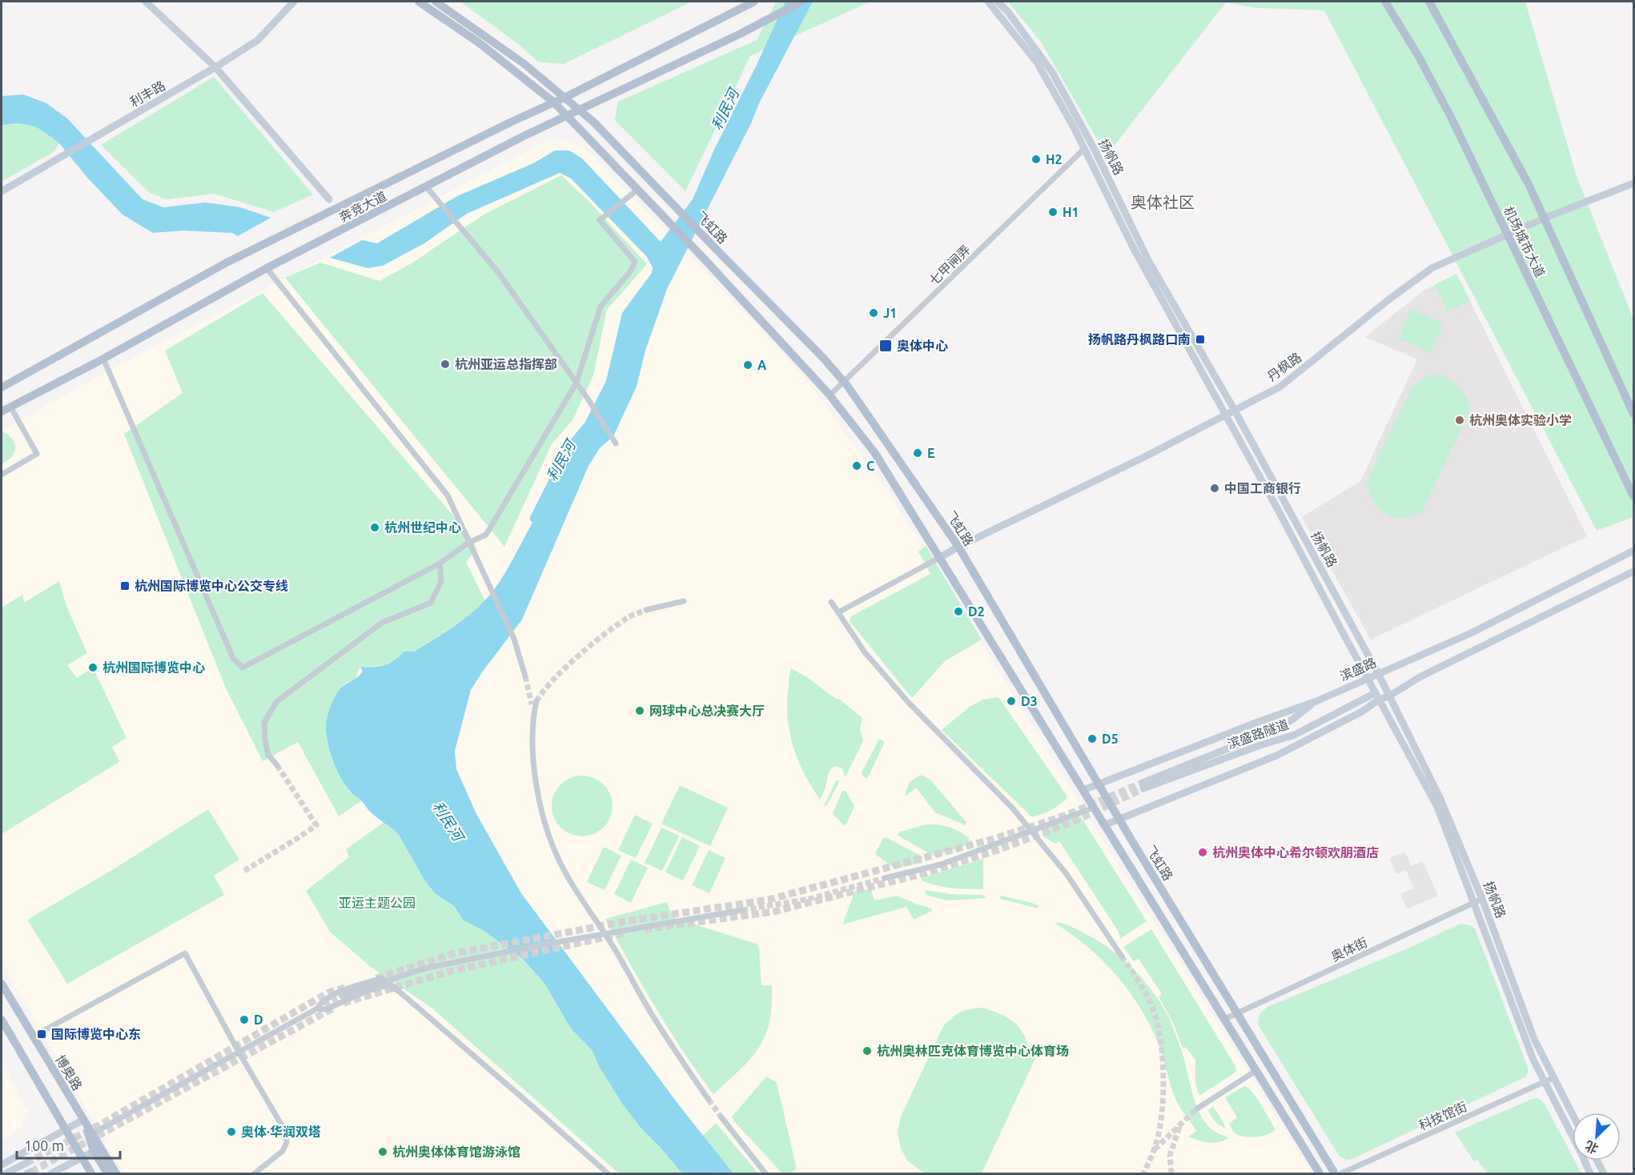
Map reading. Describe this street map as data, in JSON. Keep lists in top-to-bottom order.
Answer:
{
  "streets": {
    "main road": [
      "利丰路",
      "扬帆路",
      "奔竞大道",
      "飞虹路",
      "机场城市大道",
      "丹枫路",
      "滨盛路",
      "滨盛路隧道",
      "博奥路"
    ],
    "street": ["七甲闸弄", "奥体街", "科技馆街"]
  },
  "crossings": [
    ["扬帆路", "丹枫路"],
    ["扬帆路", "滨盛路"],
    ["扬帆路", "奥体街"],
    ["扬帆路", "科技馆街"],
    ["奔竞大道", "飞虹路"],
    ["飞虹路", "七甲闸弄"],
    ["飞虹路", "丹枫路"],
    ["飞虹路", "滨盛路"],
    ["飞虹路", "奥体街"],
    ["机场城市大道", "丹枫路"],
    ["滨盛路", "滨盛路隧道"]
  ],
  "districts": ["奥体社区"],
  "water": ["利民河"],
  "parks": ["亚运主题公园"],
  "places": {
    "other": [
      "H2",
      "H1",
      "J1",
      "杭州亚运总指挥部",
      "A",
      "杭州奥体实验小学",
      "E",
      "C",
      "中国工商银行",
      "杭州世纪中心",
      "D2",
      "杭州国际博览中心",
      "D3",
      "网球中心总决赛大厅",
      "D5",
      "杭州奥体中心希尔顿欢朋酒店",
      "D",
      "杭州奥林匹克体育博览中心体育场",
      "奥体·华润双塔",
      "杭州奥体体育馆游泳馆"
    ],
    "transit": [
      "扬帆路丹枫路口南",
      "奥体中心",
      "杭州国际博览中心公交专线",
      "国际博览中心东"
    ]
  },
  "scale_bar": "100 m",
  "north": "bottom left"
}
